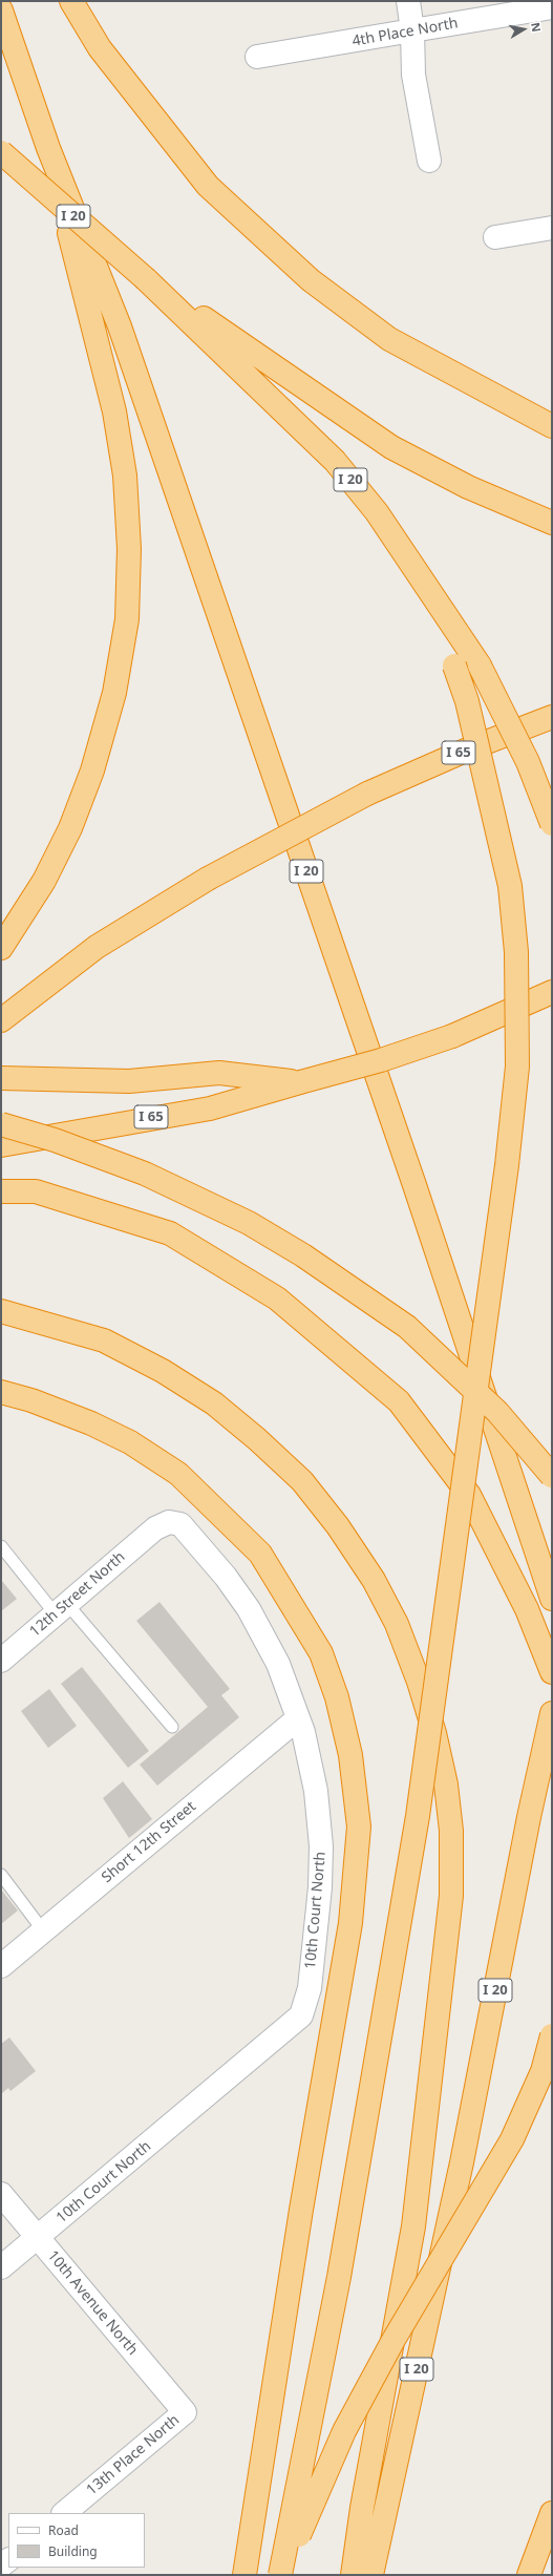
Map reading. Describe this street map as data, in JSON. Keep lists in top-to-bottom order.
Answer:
{
  "streets": {
    "highway": ["I 20", "I 65"],
    "street": [
      "4th Place North",
      "12th Street North",
      "Short 12th Street",
      "10th Court North",
      "10th Avenue North",
      "13th Place North"
    ]
  },
  "crossings": [
    ["12th Street North", "10th Court North"],
    ["Short 12th Street", "10th Court North"],
    ["10th Court North", "10th Avenue North"],
    ["10th Avenue North", "13th Place North"]
  ],
  "legend": ["Road", "Building"],
  "north": "right"
}
